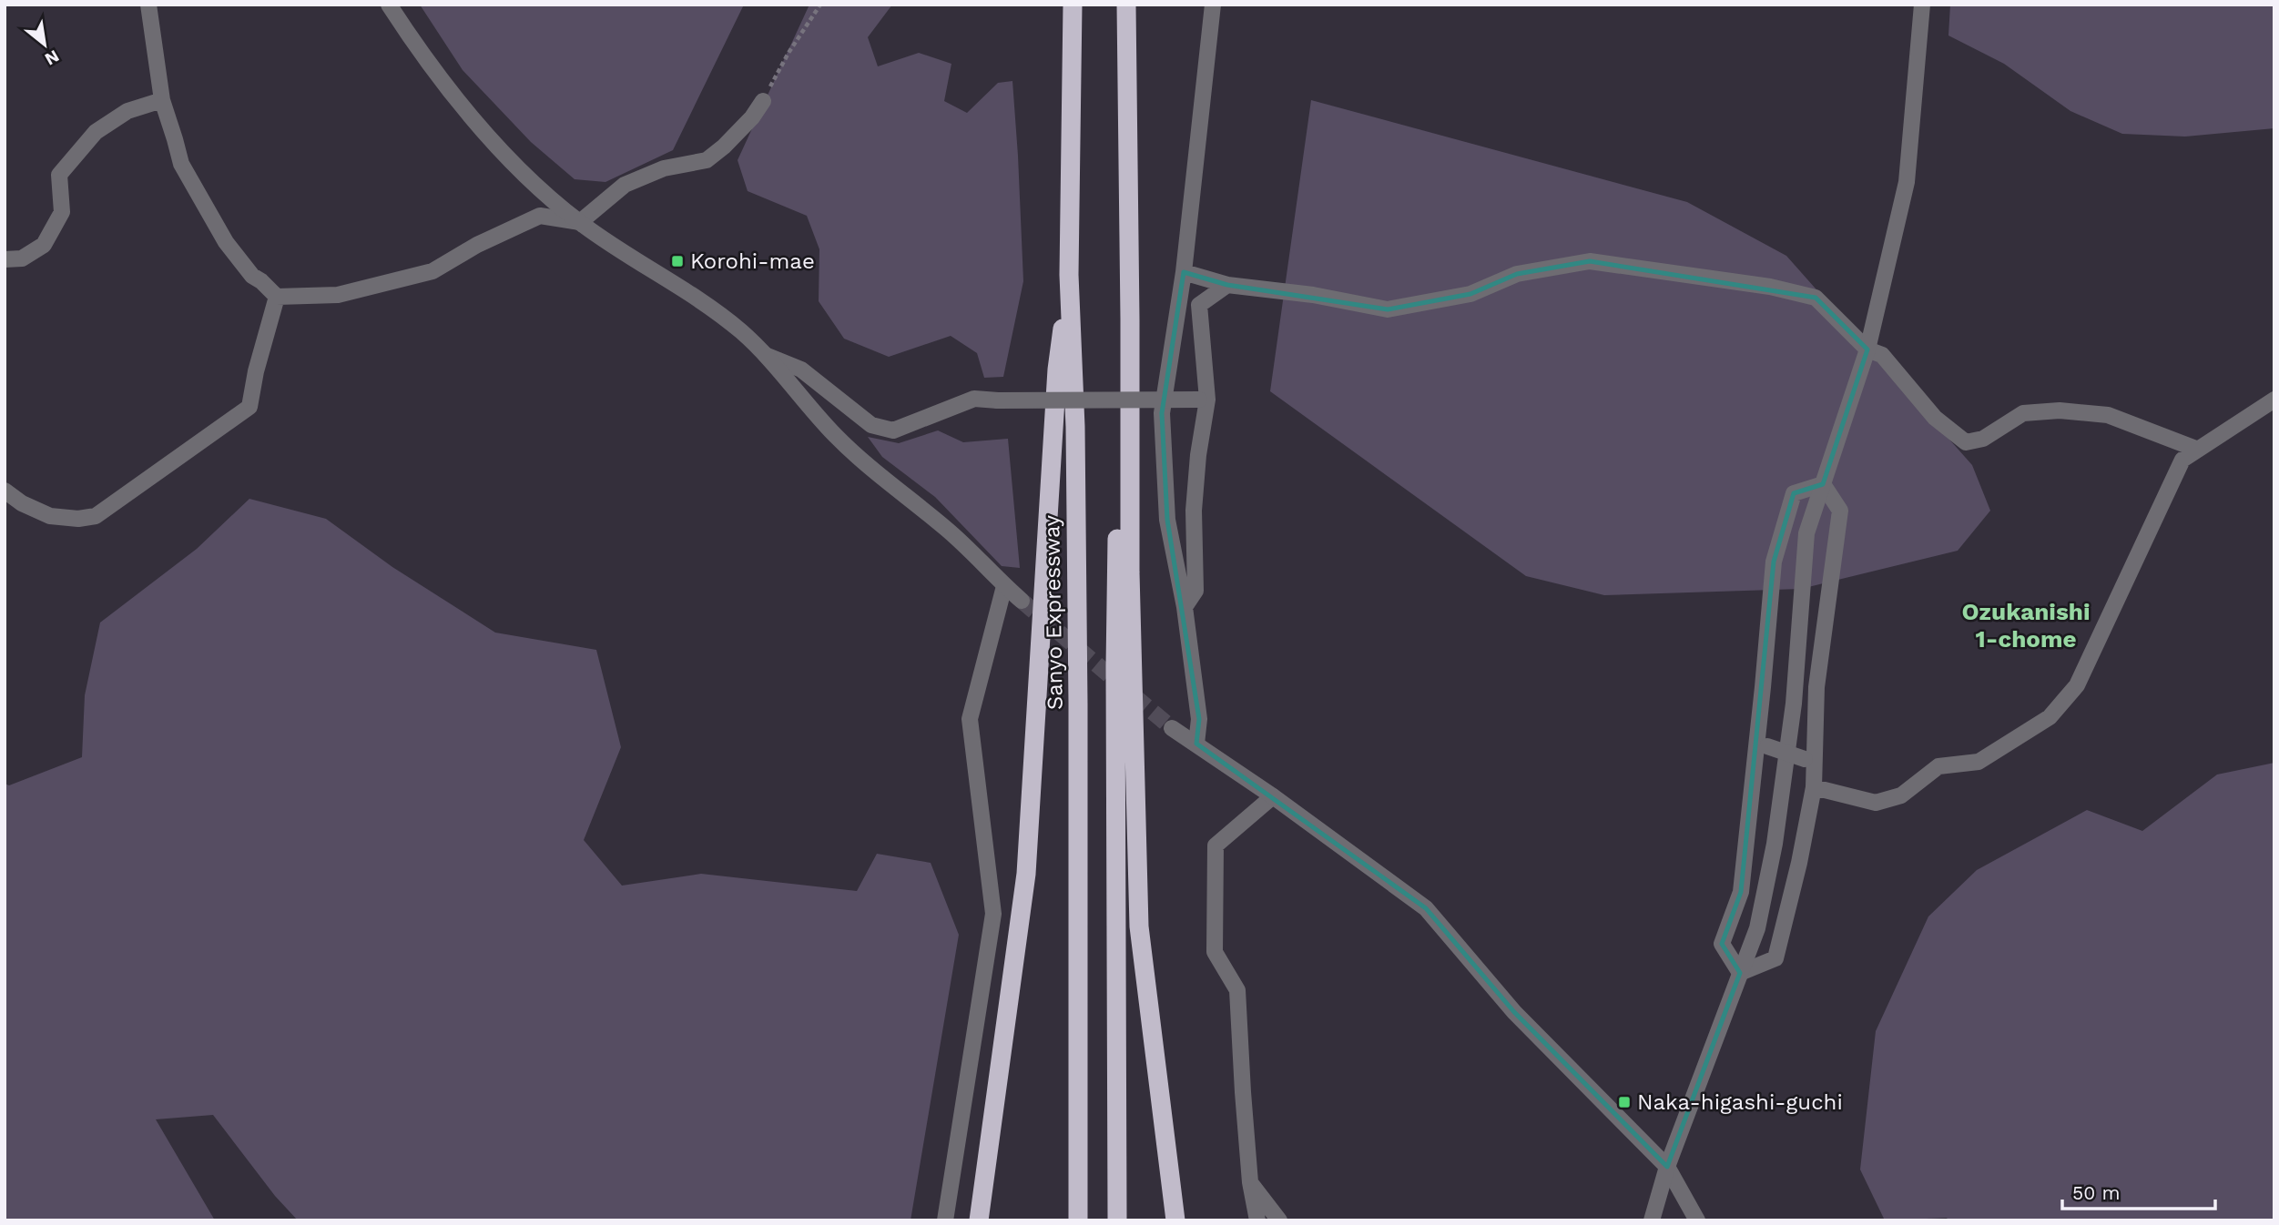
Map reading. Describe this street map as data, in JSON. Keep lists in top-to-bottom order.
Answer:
{
  "streets": {
    "highway": ["Sanyo Expressway"]
  },
  "districts": ["Ozukanishi 1-chome"],
  "places": {
    "transit": ["Korohi-mae", "Naka-higashi-guchi"]
  },
  "scale_bar": "50 m",
  "north": "bottom right"
}
